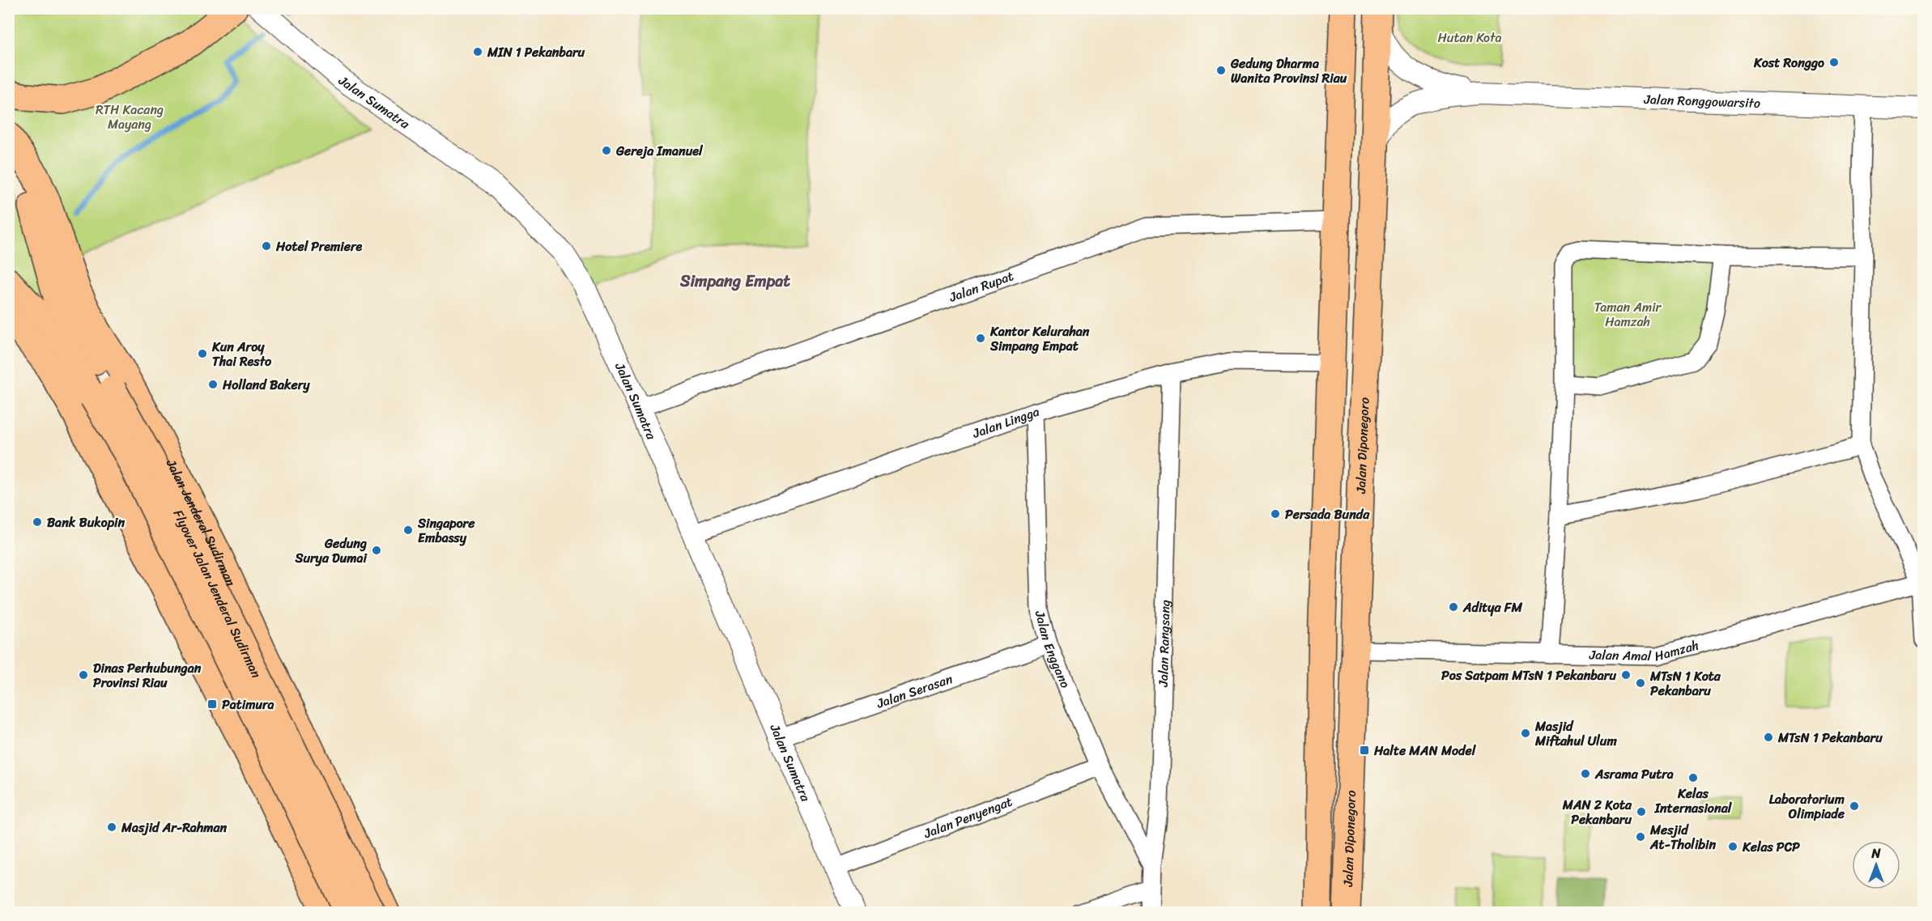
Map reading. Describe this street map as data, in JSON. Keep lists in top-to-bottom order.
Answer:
{
  "streets": {
    "main road": ["Jalan Diponegoro", "Jalan Jenderal Sudirman", "Flyover Jalan Jenderal Sudirman"],
    "street": [
      "Jalan Ronggowarsito",
      "Jalan Sumatra",
      "Jalan Rupat",
      "Jalan Lingga",
      "Jalan Rangsang",
      "Jalan Enggano",
      "Jalan Amal Hamzah",
      "Jalan Serasan",
      "Jalan Penyengat"
    ]
  },
  "crossings": [
    ["Jalan Ronggowarsito", "Jalan Diponegoro"],
    ["Jalan Sumatra", "Jalan Rupat"],
    ["Jalan Sumatra", "Jalan Lingga"],
    ["Jalan Sumatra", "Jalan Serasan"],
    ["Jalan Sumatra", "Jalan Penyengat"],
    ["Jalan Rupat", "Jalan Diponegoro"],
    ["Jalan Lingga", "Jalan Diponegoro"],
    ["Jalan Lingga", "Jalan Rangsang"],
    ["Jalan Lingga", "Jalan Enggano"],
    ["Jalan Diponegoro", "Jalan Amal Hamzah"],
    ["Jalan Jenderal Sudirman", "Flyover Jalan Jenderal Sudirman"],
    ["Jalan Rangsang", "Jalan Enggano"],
    ["Jalan Enggano", "Jalan Serasan"],
    ["Jalan Enggano", "Jalan Penyengat"]
  ],
  "districts": ["Simpang Empat"],
  "parks": ["Hutan Kota", "RTH Kacang Mayang", "Taman Amir Hamzah"],
  "places": {
    "other": [
      "MIN 1 Pekanbaru",
      "Kost Ronggo",
      "Gedung Dharma Wanita Provinsi Riau",
      "Gereja Imanuel",
      "Hotel Premiere",
      "Kantor Kelurahan Simpang Empat",
      "Kun Aroy Thai Resto",
      "Holland Bakery",
      "Persada Bunda",
      "Bank Bukopin",
      "Singapore Embassy",
      "Gedung Surya Dumai",
      "Aditya FM",
      "Dinas Perhubungan Provinsi Riau",
      "Pos Satpam MTsN 1 Pekanbaru",
      "MTsN 1 Kota Pekanbaru",
      "Masjid Miftahul Ulum",
      "MTsN 1 Pekanbaru",
      "Asrama Putra",
      "Kelas Internasional",
      "Laboratorium Olimpiade",
      "MAN 2 Kota Pekanbaru",
      "Masjid Ar-Rahman",
      "Mesjid At-Tholibin",
      "Kelas PCP"
    ],
    "transit": ["Patimura", "Halte MAN Model"]
  },
  "north": "top"
}
